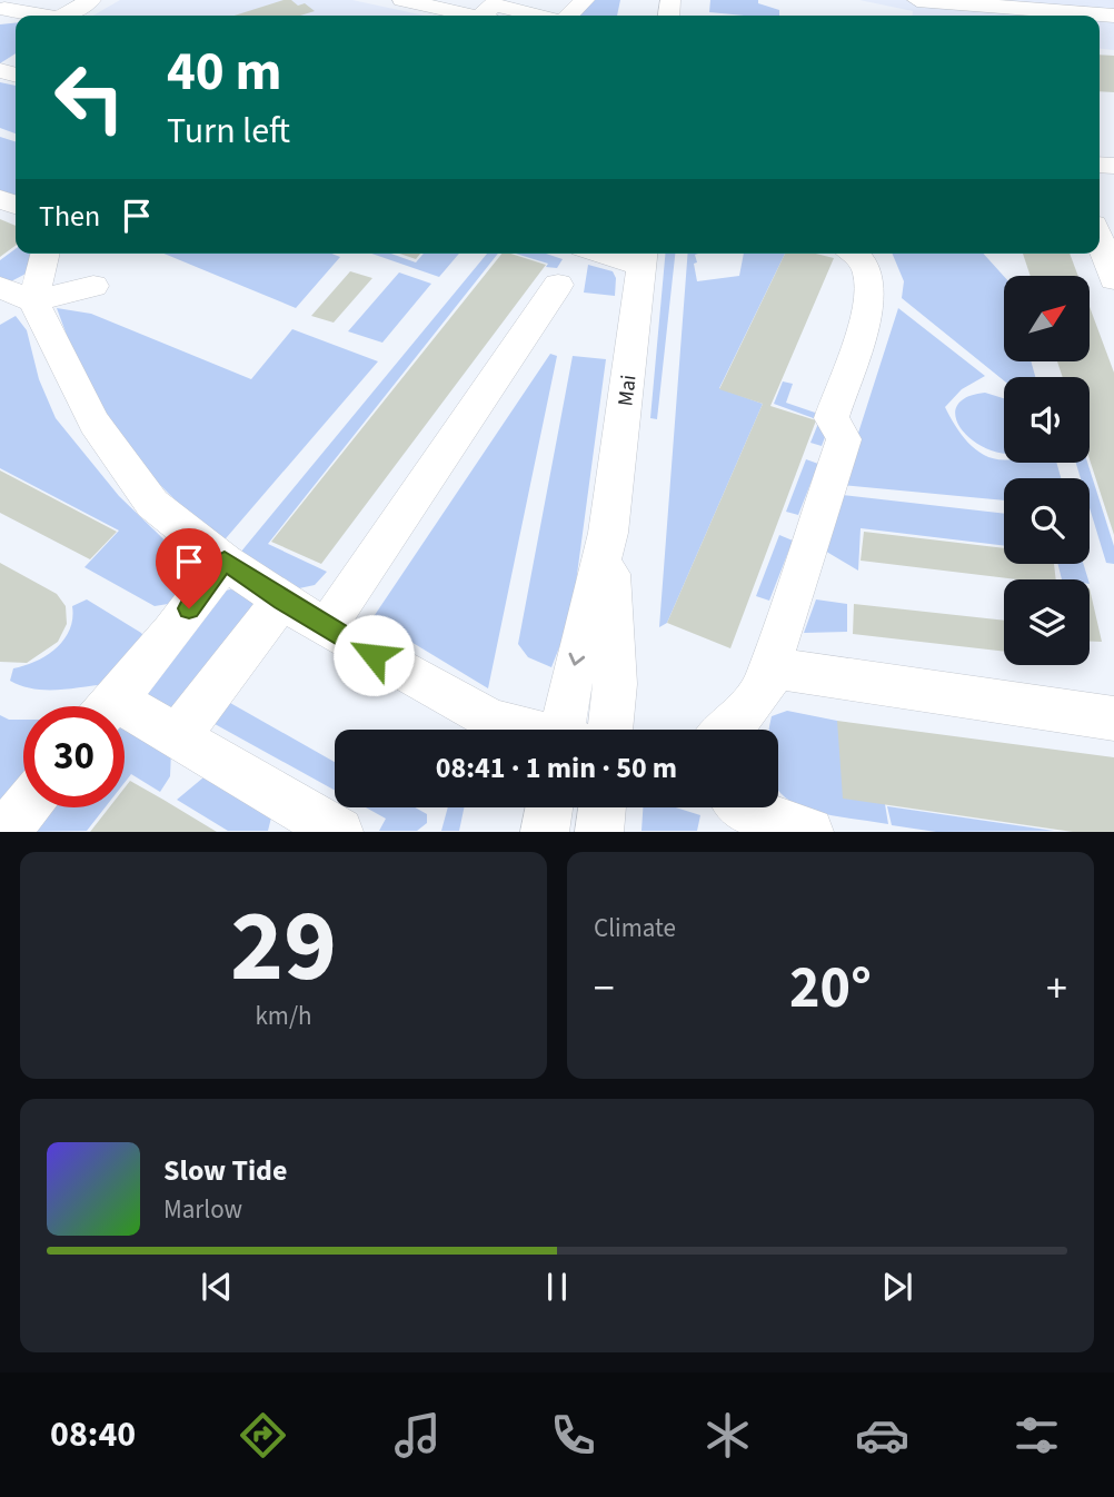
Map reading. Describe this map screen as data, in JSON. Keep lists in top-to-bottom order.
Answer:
{
  "streets": {
    "street": ["Mai"]
  },
  "north": "top right",
  "page": {
    "turn": ["40 m", "Turn left"],
    "then": "Then",
    "limit": "30",
    "trip": "08:41 · 1 min · 50 m",
    "tile": [
      ["29", "km/h"],
      "Climate"
    ],
    "heat": ["−", "20°", "+"],
    "song": ["Slow Tide", "Marlow"],
    "tabs": "08:40"
  }
}
